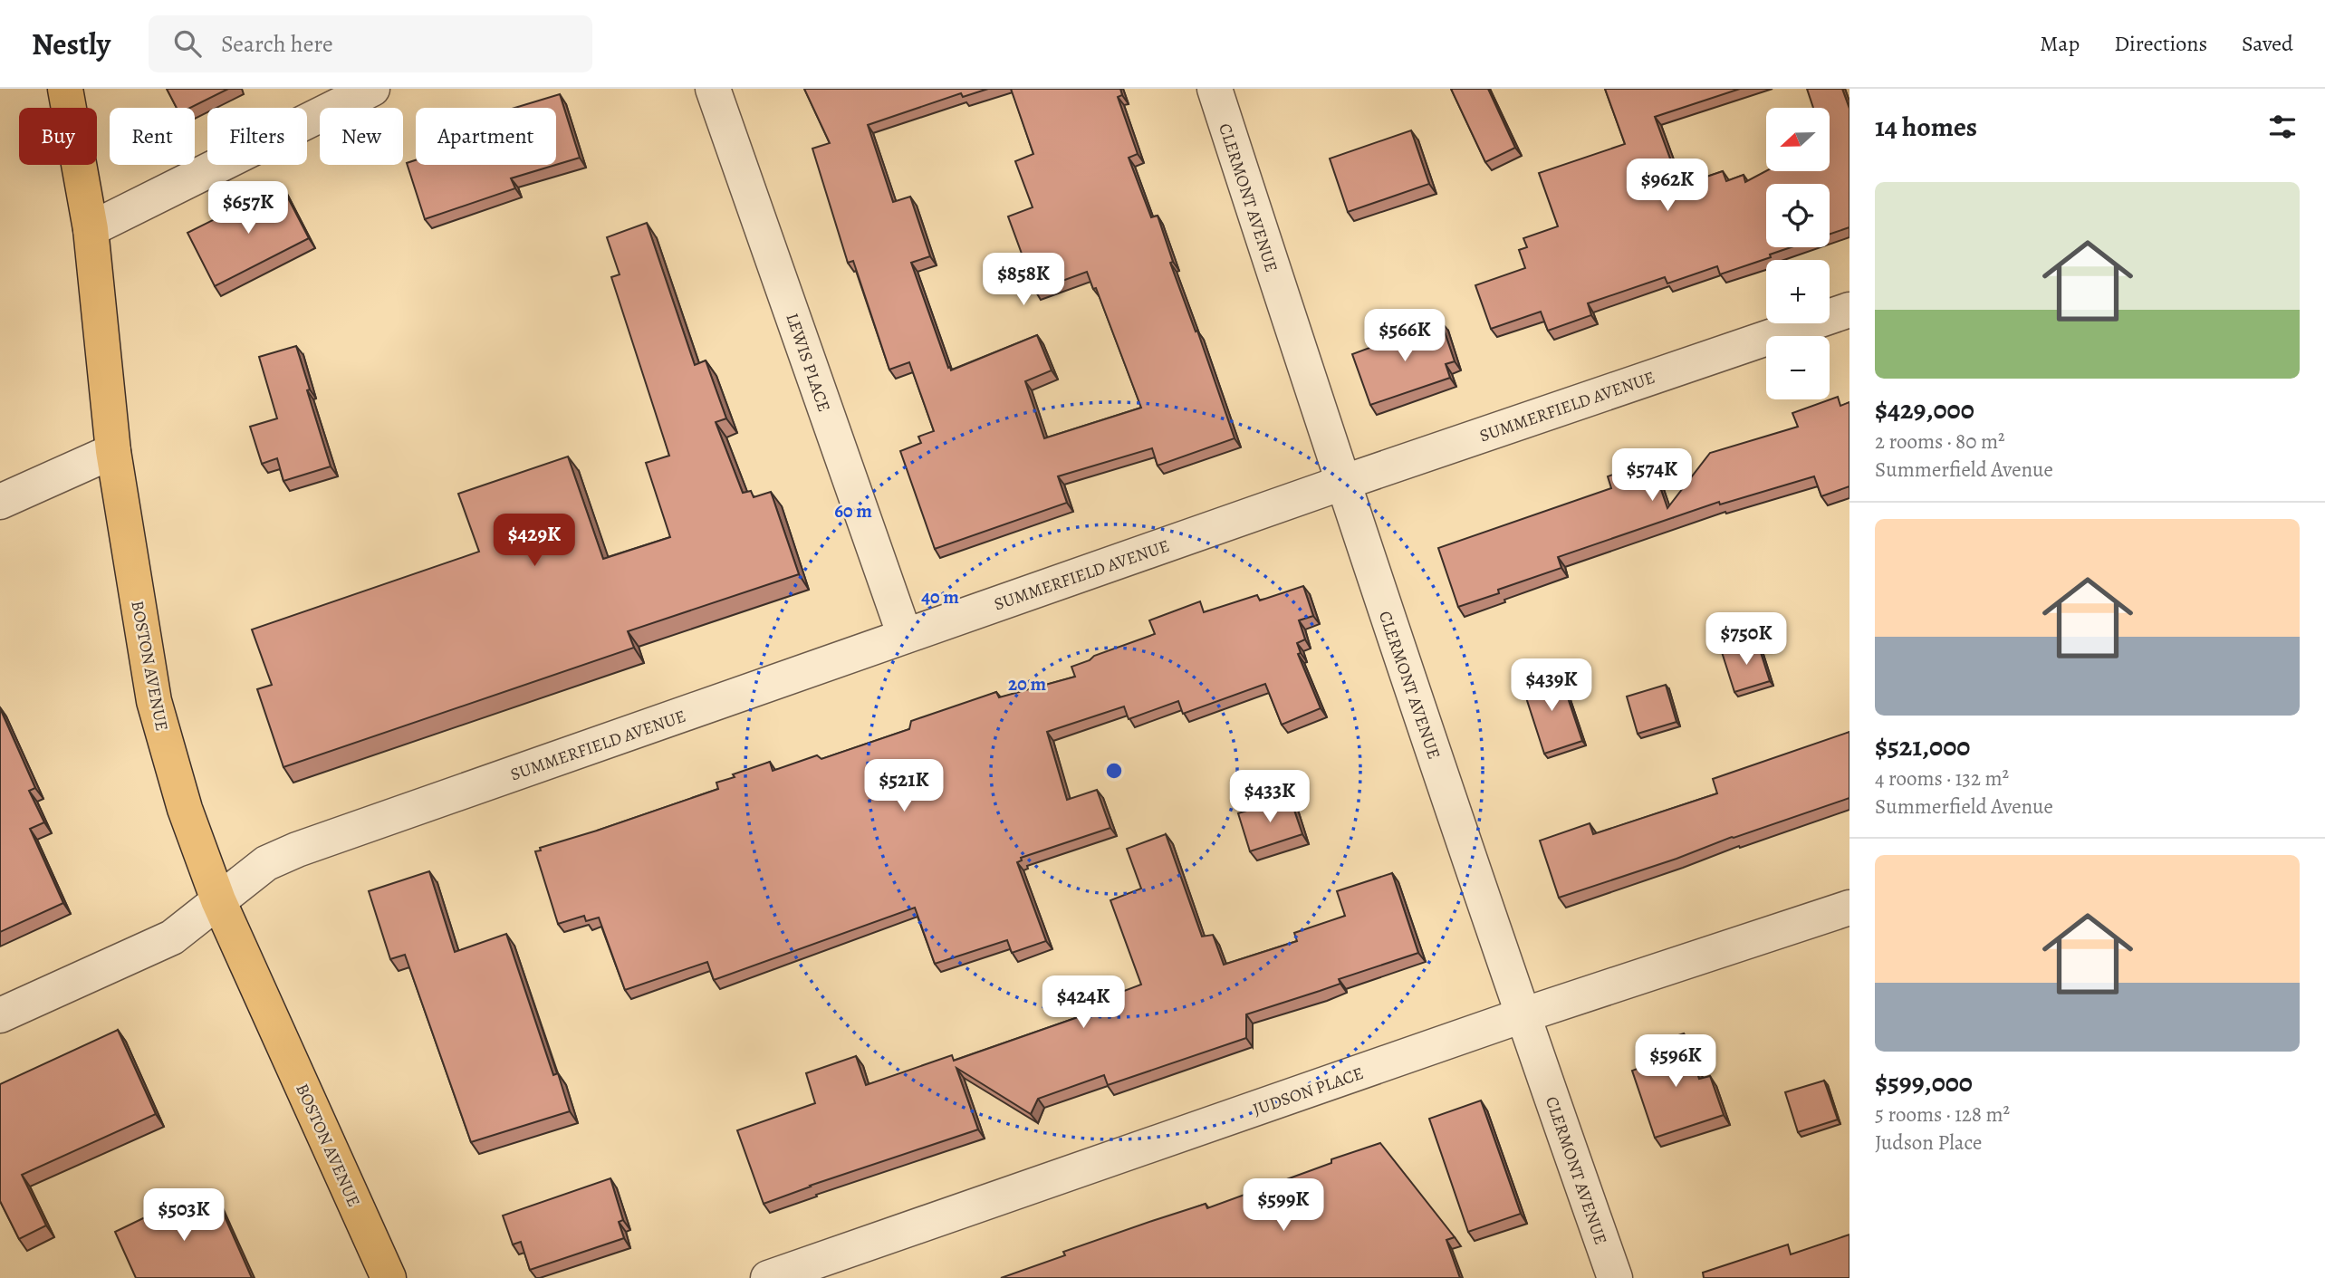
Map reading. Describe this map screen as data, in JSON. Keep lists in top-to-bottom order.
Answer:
{
  "streets": {
    "main road": ["BOSTON AVENUE"],
    "street": [
      "CLERMONT AVENUE",
      "LEWIS PLACE",
      "SUMMERFIELD AVENUE",
      "JUDSON PLACE"
    ]
  },
  "crossings": [
    ["CLERMONT AVENUE", "SUMMERFIELD AVENUE"],
    ["CLERMONT AVENUE", "JUDSON PLACE"],
    ["LEWIS PLACE", "SUMMERFIELD AVENUE"],
    ["SUMMERFIELD AVENUE", "BOSTON AVENUE"]
  ],
  "north": "left",
  "page": {
    "header": "Nestly",
    "search": "Search here",
    "nav": ["Map", "Directions", "Saved"],
    "heading": "14 homes",
    "map_buttons": ["+", "−"],
    "chip": [
      "Buy",
      "Rent",
      "Filters",
      "New",
      "Apartment"
    ],
    "price": [
      "$962K",
      "$657K",
      "$858K",
      "$566K",
      "$574K",
      "$429K",
      "$750K",
      "$439K",
      "$521K",
      "$433K",
      "$424K",
      "$596K",
      "$599K",
      "$503K"
    ],
    "list": [
      {
        "name": "$429,000",
        "note": "2 rooms · 80 m² · Summerfield Avenue"
      },
      {
        "name": "$521,000",
        "note": "4 rooms · 132 m² · Summerfield Avenue"
      },
      {
        "name": "$599,000",
        "note": "5 rooms · 128 m² · Judson Place"
      }
    ]
  },
  "rings": ["60 m", "40 m", "20 m"]
}
